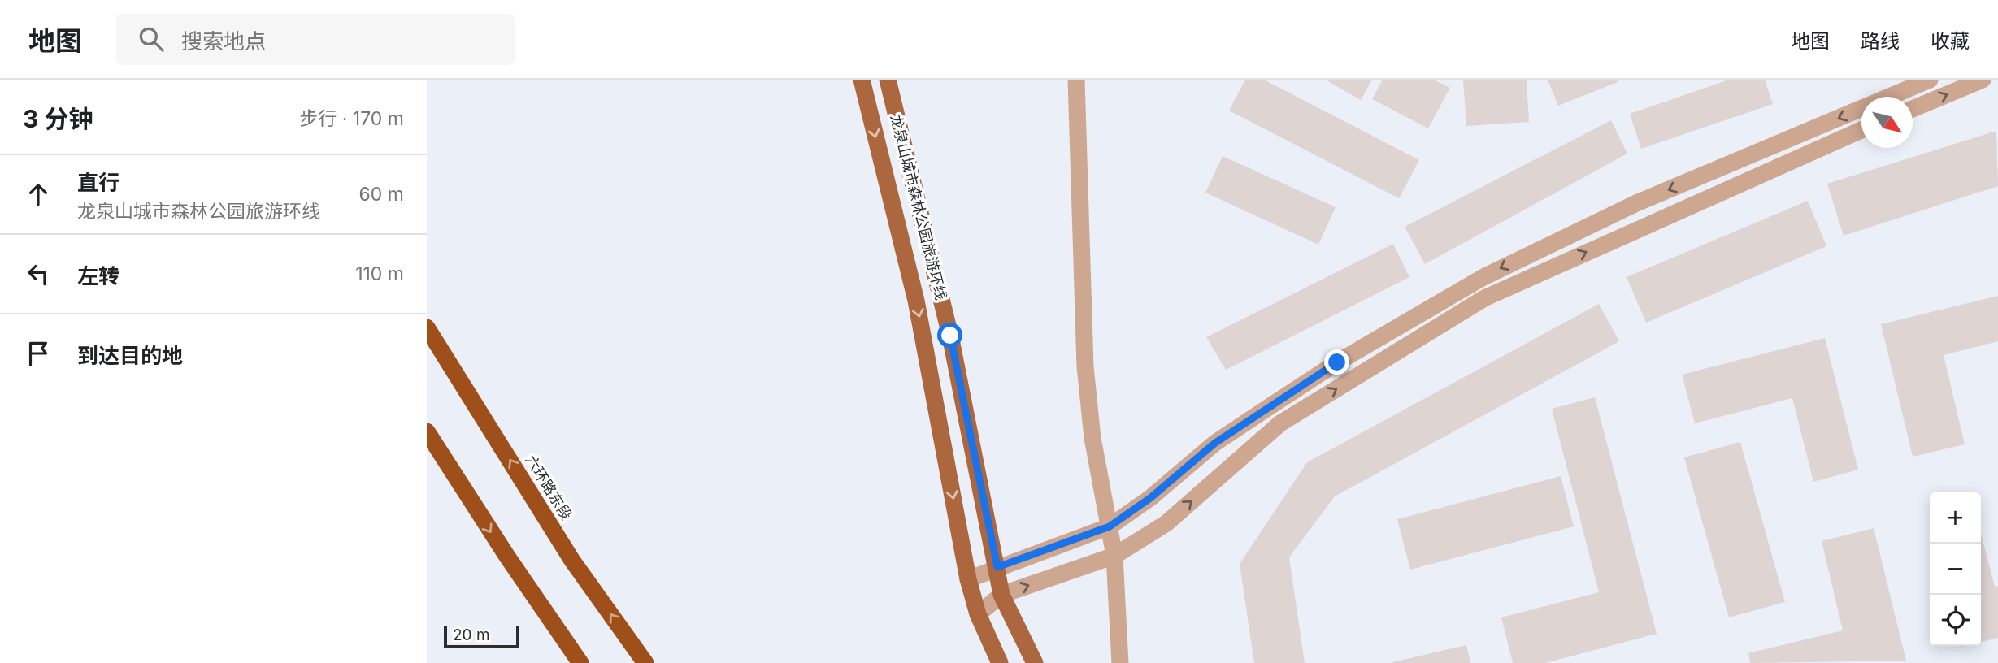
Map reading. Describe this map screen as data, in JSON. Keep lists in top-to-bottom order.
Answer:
{
  "streets": {
    "highway": ["六环路东段"],
    "main road": ["龙泉山城市森林公园旅游环线"]
  },
  "scale_bar": "20 m",
  "north": "bottom right",
  "page": {
    "header": "地图",
    "search": "搜索地点",
    "nav": ["地图", "路线", "收藏"],
    "heading": ["3 分钟", "步行 · 170 m"],
    "list": [
      ["直行", "龙泉山城市森林公园旅游环线", "60 m"],
      ["左转", "110 m"],
      "到达目的地"
    ],
    "map_buttons": ["+", "−"],
    "scale": "20 m"
  }
}
